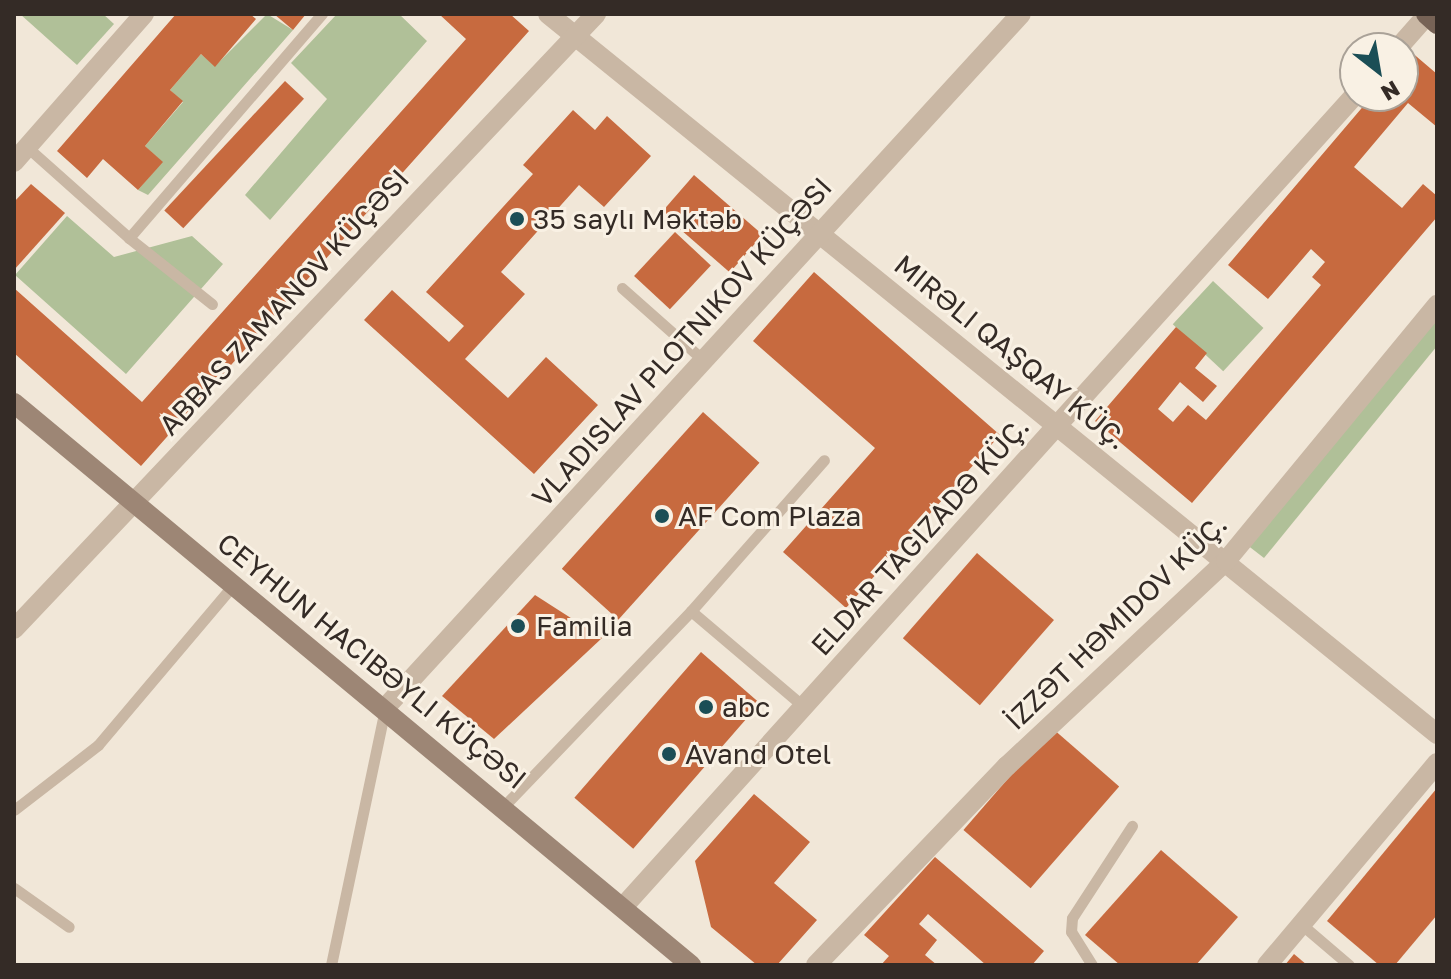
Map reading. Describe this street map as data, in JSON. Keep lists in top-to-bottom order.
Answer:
{
  "streets": {
    "street": [
      "ABBAS ZAMANOV KÜÇƏSI",
      "VLADISLAV PLOTNIKOV KÜÇƏSI",
      "MIRƏLI QAŞQAY KÜÇ.",
      "İZZƏT HƏMIDOV KÜÇ."
    ]
  },
  "crossings": [
    ["ABBAS ZAMANOV KÜÇƏSI", "MIRƏLI QAŞQAY KÜÇ."],
    ["VLADISLAV PLOTNIKOV KÜÇƏSI", "MIRƏLI QAŞQAY KÜÇ."],
    ["MIRƏLI QAŞQAY KÜÇ.", "İZZƏT HƏMIDOV KÜÇ."]
  ],
  "places": [
    "35 saylı Məktəb",
    "AF Com Plaza",
    "Familia",
    "abc",
    "Avand Otel"
  ],
  "north": "bottom right"
}
